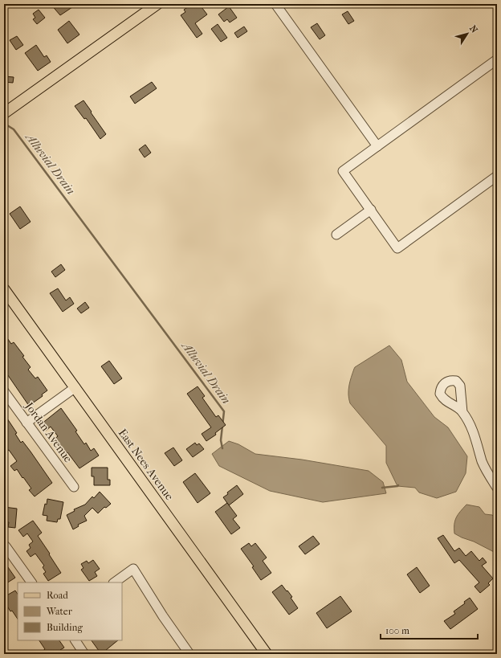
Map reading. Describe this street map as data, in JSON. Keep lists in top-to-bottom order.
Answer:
{
  "streets": {
    "main road": ["East Nees Avenue"],
    "street": ["Jordan Avenue"]
  },
  "water": ["Alluvial Drain"],
  "legend": ["Road", "Water", "Building"],
  "scale_bar": "100 m",
  "north": "top right"
}
